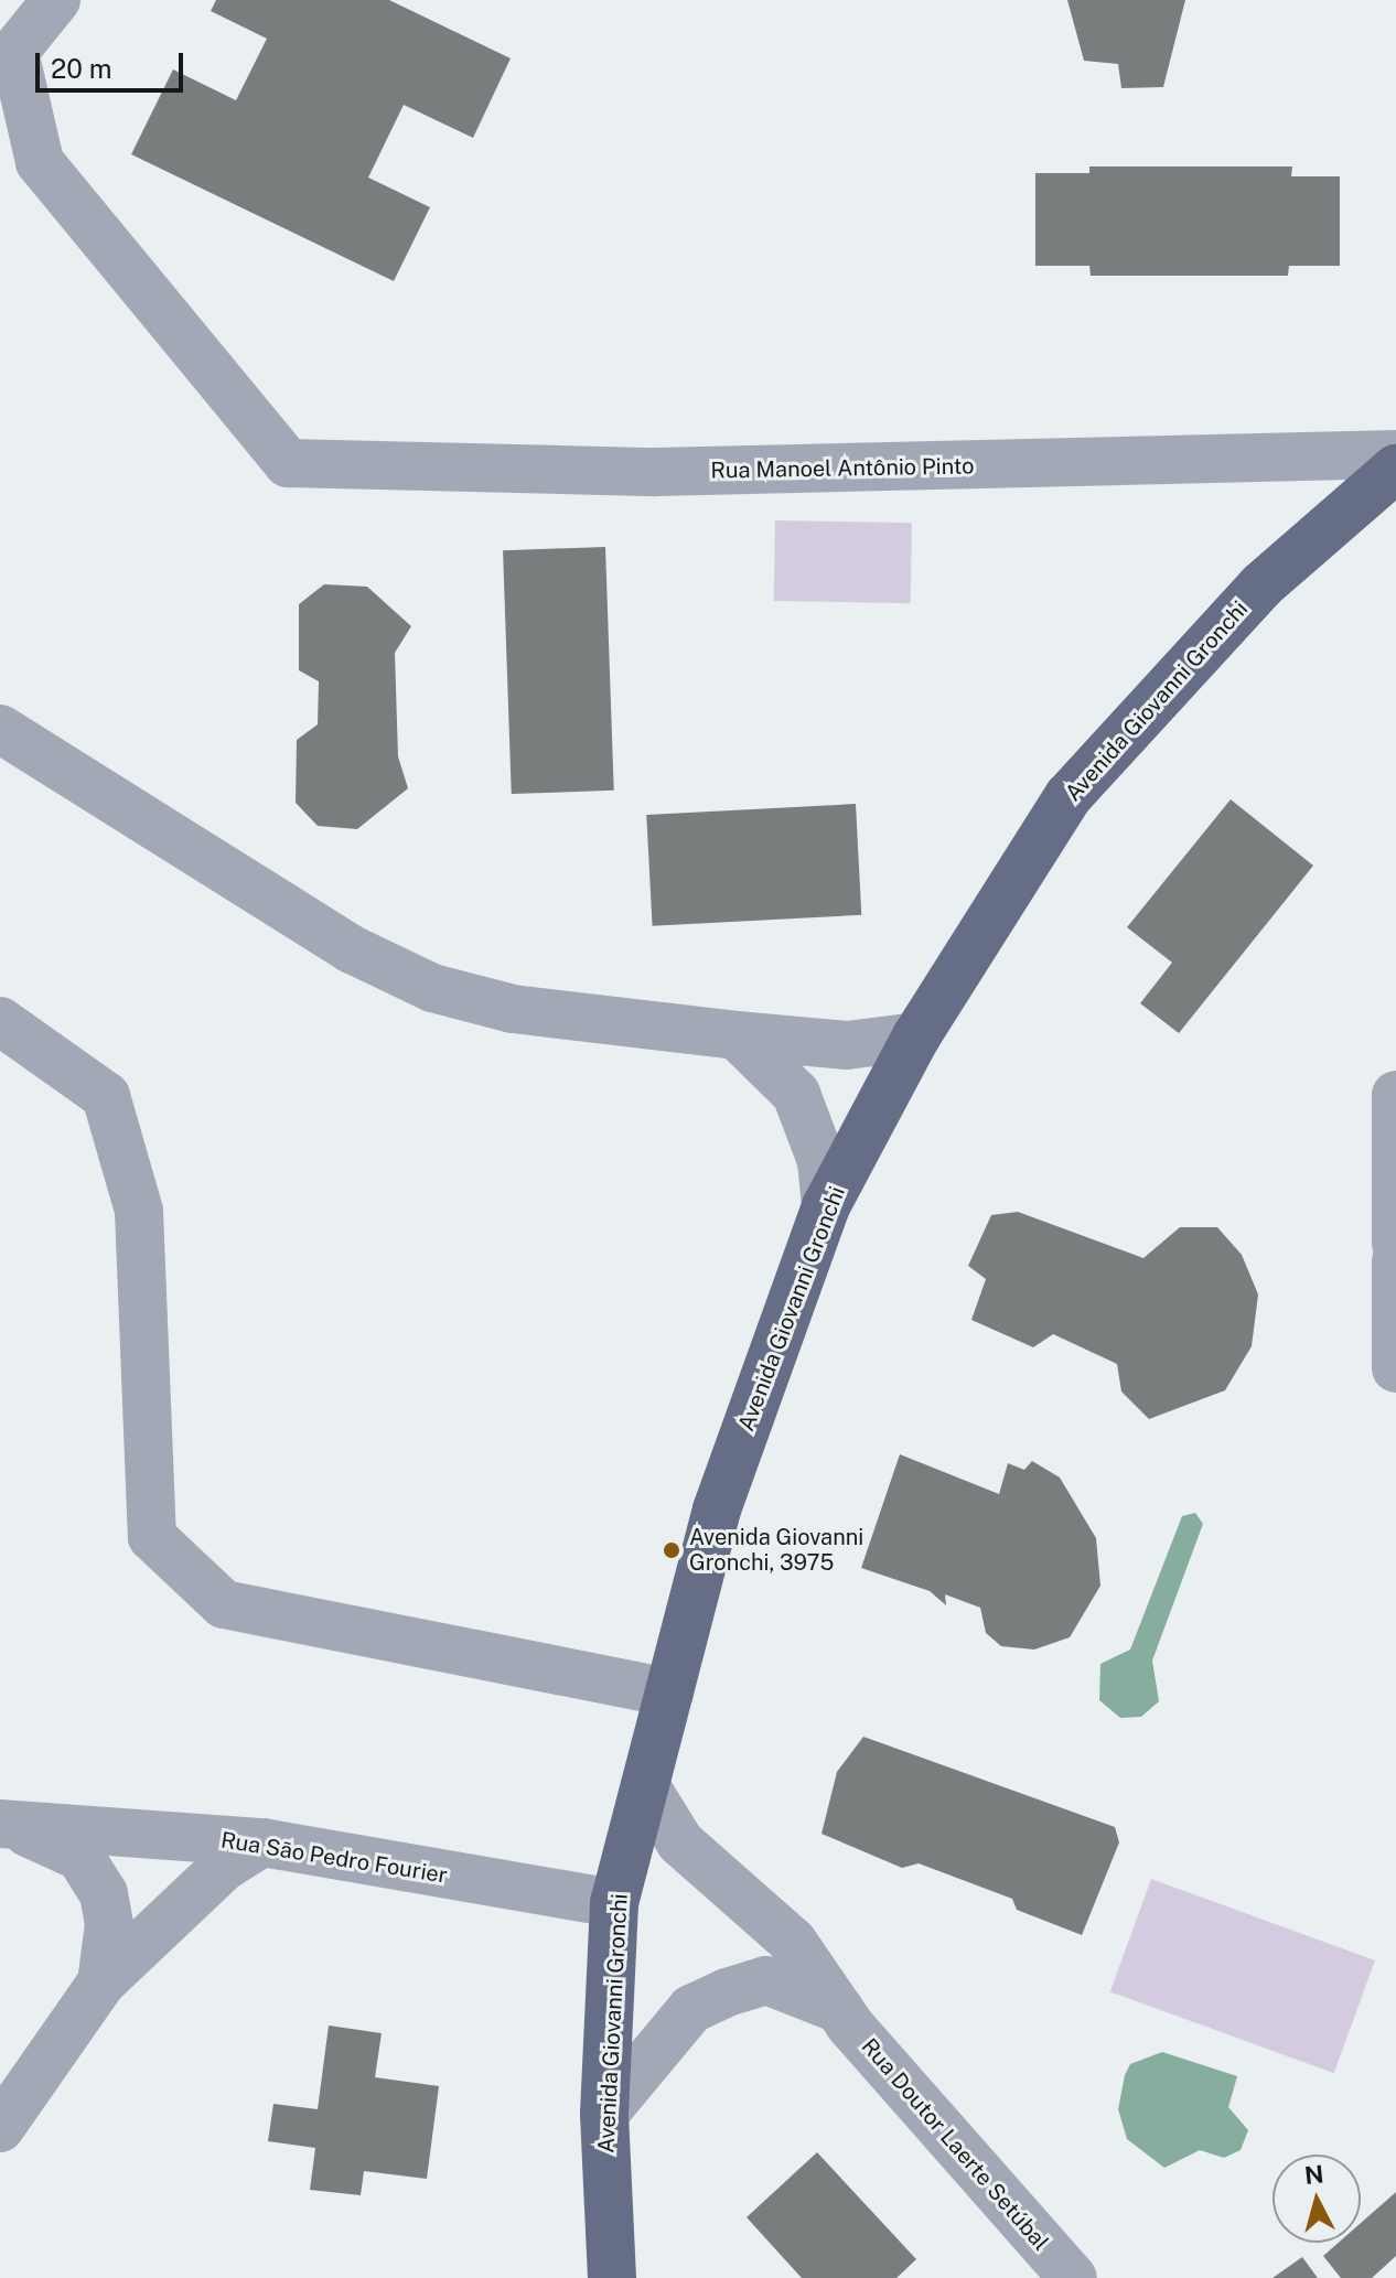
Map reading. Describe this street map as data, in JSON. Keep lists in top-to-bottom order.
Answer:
{
  "streets": {
    "main road": ["Avenida Giovanni Gronchi"],
    "street": ["Rua Manoel Antônio Pinto", "Rua São Pedro Fourier", "Rua Doutor Laerte Setúbal"]
  },
  "crossings": [
    ["Rua Manoel Antônio Pinto", "Avenida Giovanni Gronchi"],
    ["Avenida Giovanni Gronchi", "Rua São Pedro Fourier"],
    ["Avenida Giovanni Gronchi", "Rua Doutor Laerte Setúbal"]
  ],
  "places": ["Avenida Giovanni Gronchi, 3975"],
  "scale_bar": "20 m",
  "north": "top"
}
